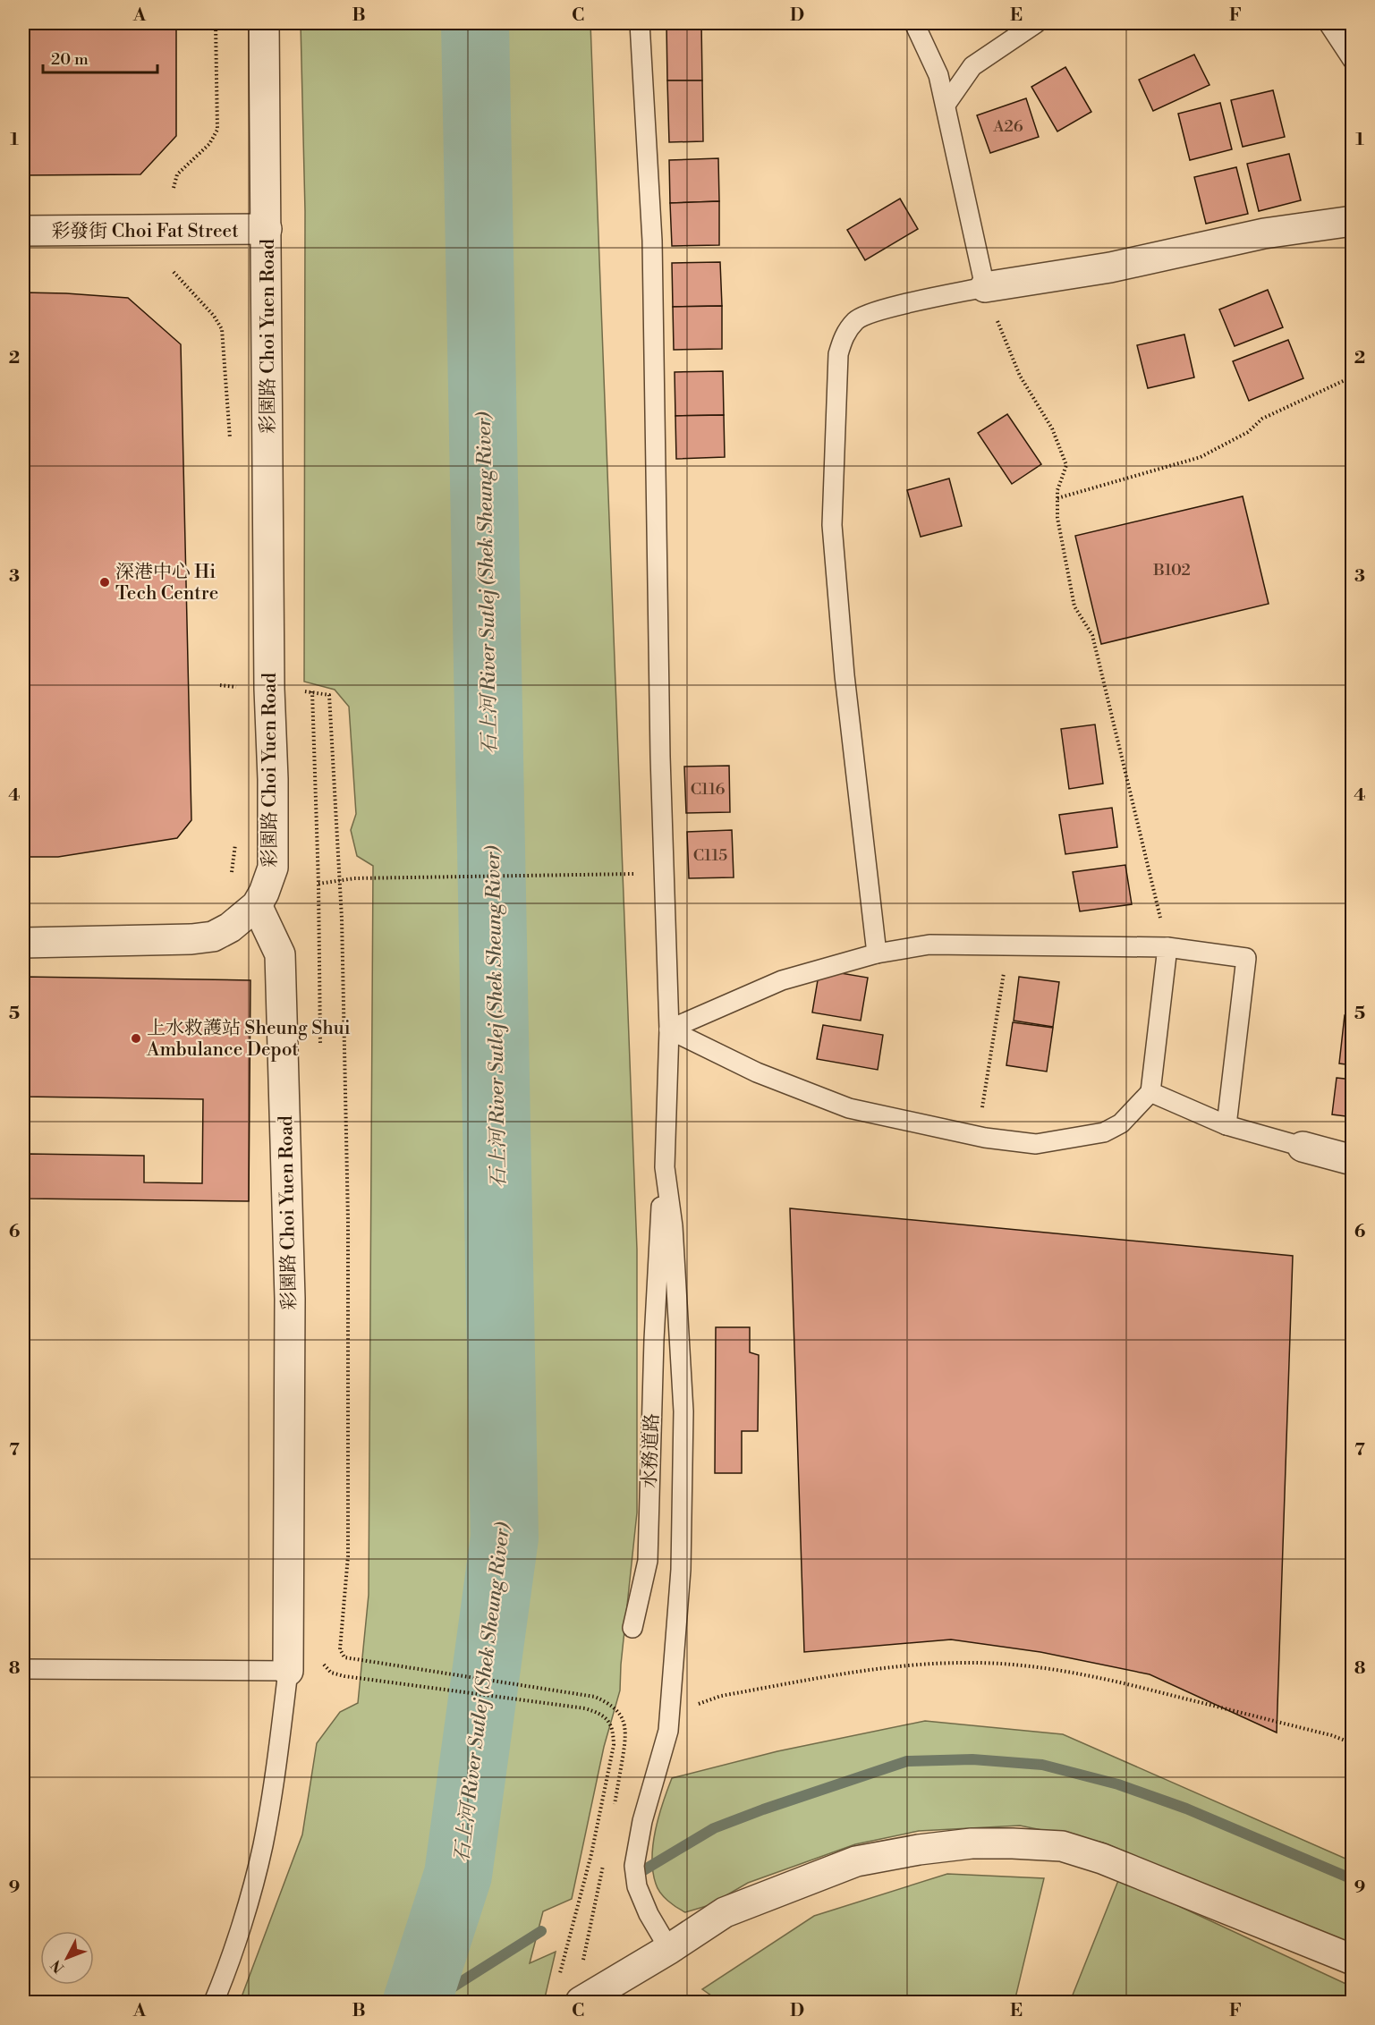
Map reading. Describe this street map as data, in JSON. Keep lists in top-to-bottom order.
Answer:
{
  "streets": {
    "street": ["彩發街 Choi Fat Street", "彩園路 Choi Yuen Road"],
    "lane": ["水務道路"]
  },
  "crossings": [
    ["彩發街 Choi Fat Street", "彩園路 Choi Yuen Road"]
  ],
  "water": ["石上河 River Sutlej (Shek Sheung River)"],
  "places": ["深港中心 Hi Tech Centre", "上水救護站 Sheung Shui Ambulance Depot"],
  "house_numbers": [
    "A26",
    "B102",
    "C116",
    "C115"
  ],
  "scale_bar": "20 m",
  "north": "bottom left",
  "grid": {
    "columns": [
      "A",
      "B",
      "C",
      "D",
      "E",
      "F"
    ],
    "rows": [
      "1",
      "2",
      "3",
      "4",
      "5",
      "6",
      "7",
      "8",
      "9"
    ]
  }
}
